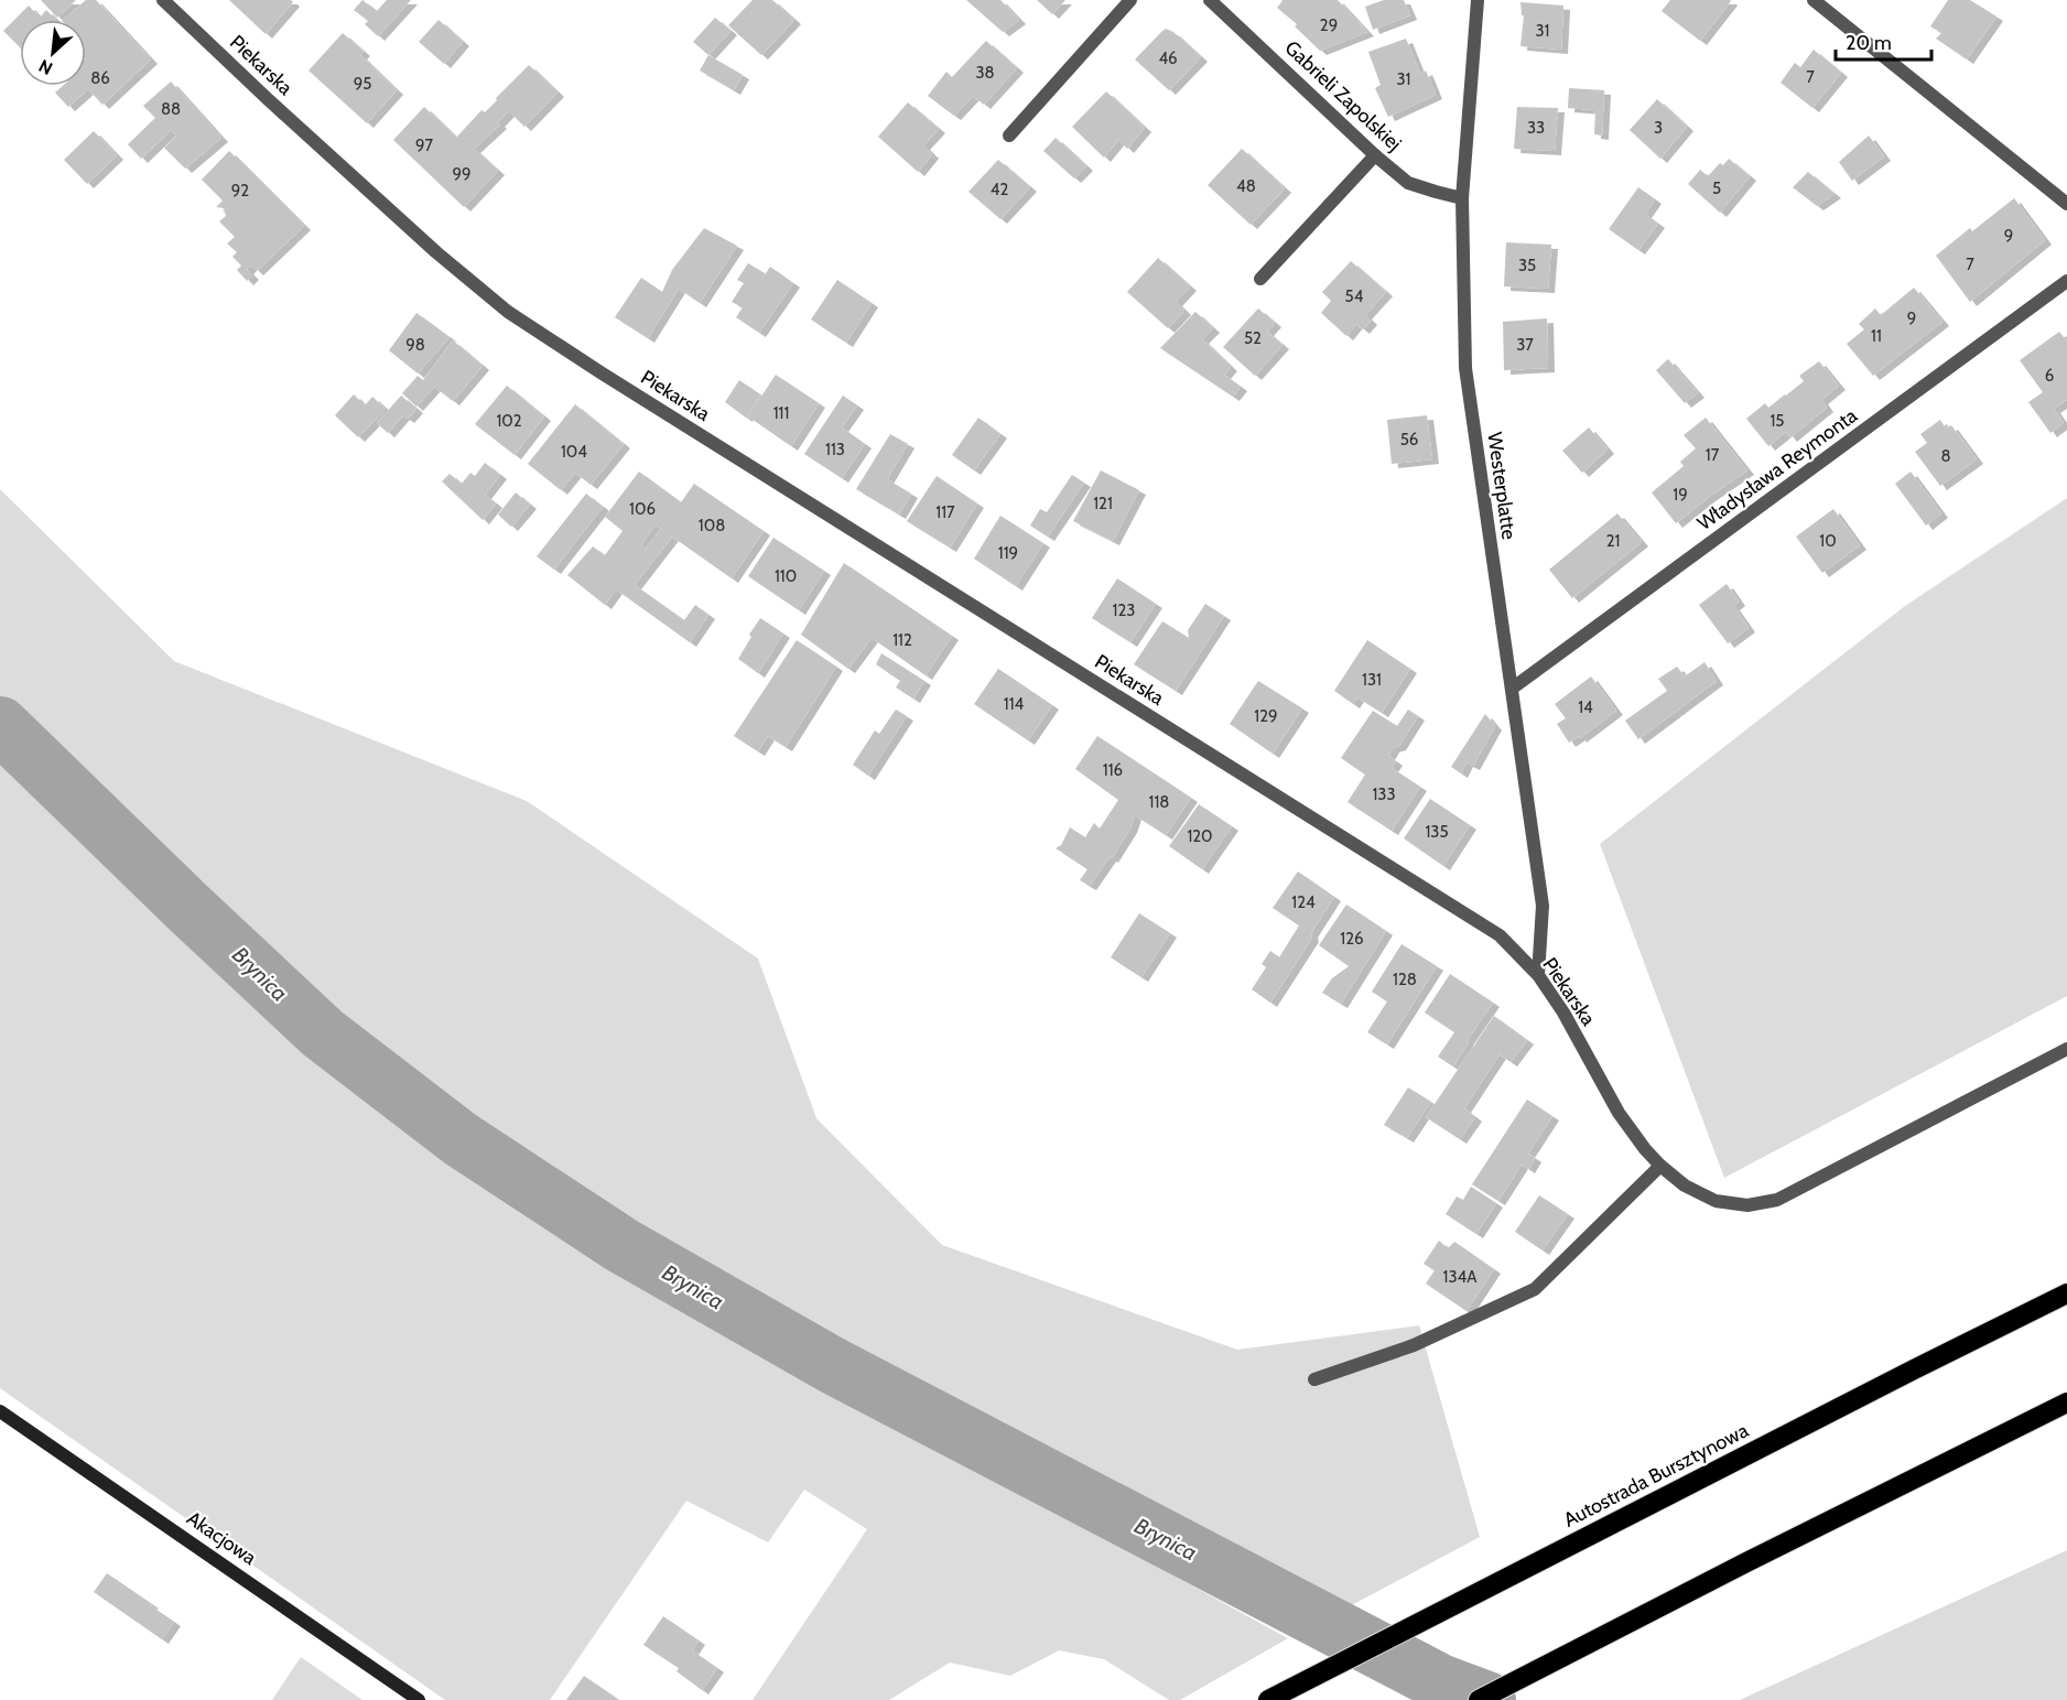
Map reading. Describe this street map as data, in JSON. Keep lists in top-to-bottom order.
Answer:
{
  "streets": {
    "highway": ["Autostrada Bursztynowa"],
    "street": [
      "Piekarska",
      "Gabrieli Zapolskiej",
      "Władysława Reymonta",
      "Westerplatte",
      "Akacjowa"
    ]
  },
  "crossings": [
    ["Piekarska", "Westerplatte"],
    ["Gabrieli Zapolskiej", "Westerplatte"],
    ["Władysława Reymonta", "Westerplatte"]
  ],
  "water": ["Brynica"],
  "house_numbers": [
    "29",
    "31",
    "46",
    "38",
    "7",
    "86",
    "31",
    "95",
    "88",
    "33",
    "3",
    "97",
    "99",
    "48",
    "5",
    "42",
    "92",
    "9",
    "7",
    "35",
    "54",
    "9",
    "11",
    "52",
    "98",
    "37",
    "6",
    "111",
    "102",
    "15",
    "56",
    "113",
    "104",
    "17",
    "8",
    "19",
    "121",
    "106",
    "117",
    "108",
    "21",
    "10",
    "119",
    "110",
    "123",
    "112",
    "131",
    "114",
    "14",
    "129",
    "116",
    "133",
    "118",
    "135",
    "120",
    "124",
    "126",
    "128",
    "134A"
  ],
  "scale_bar": "20 m",
  "north": "bottom left"
}
